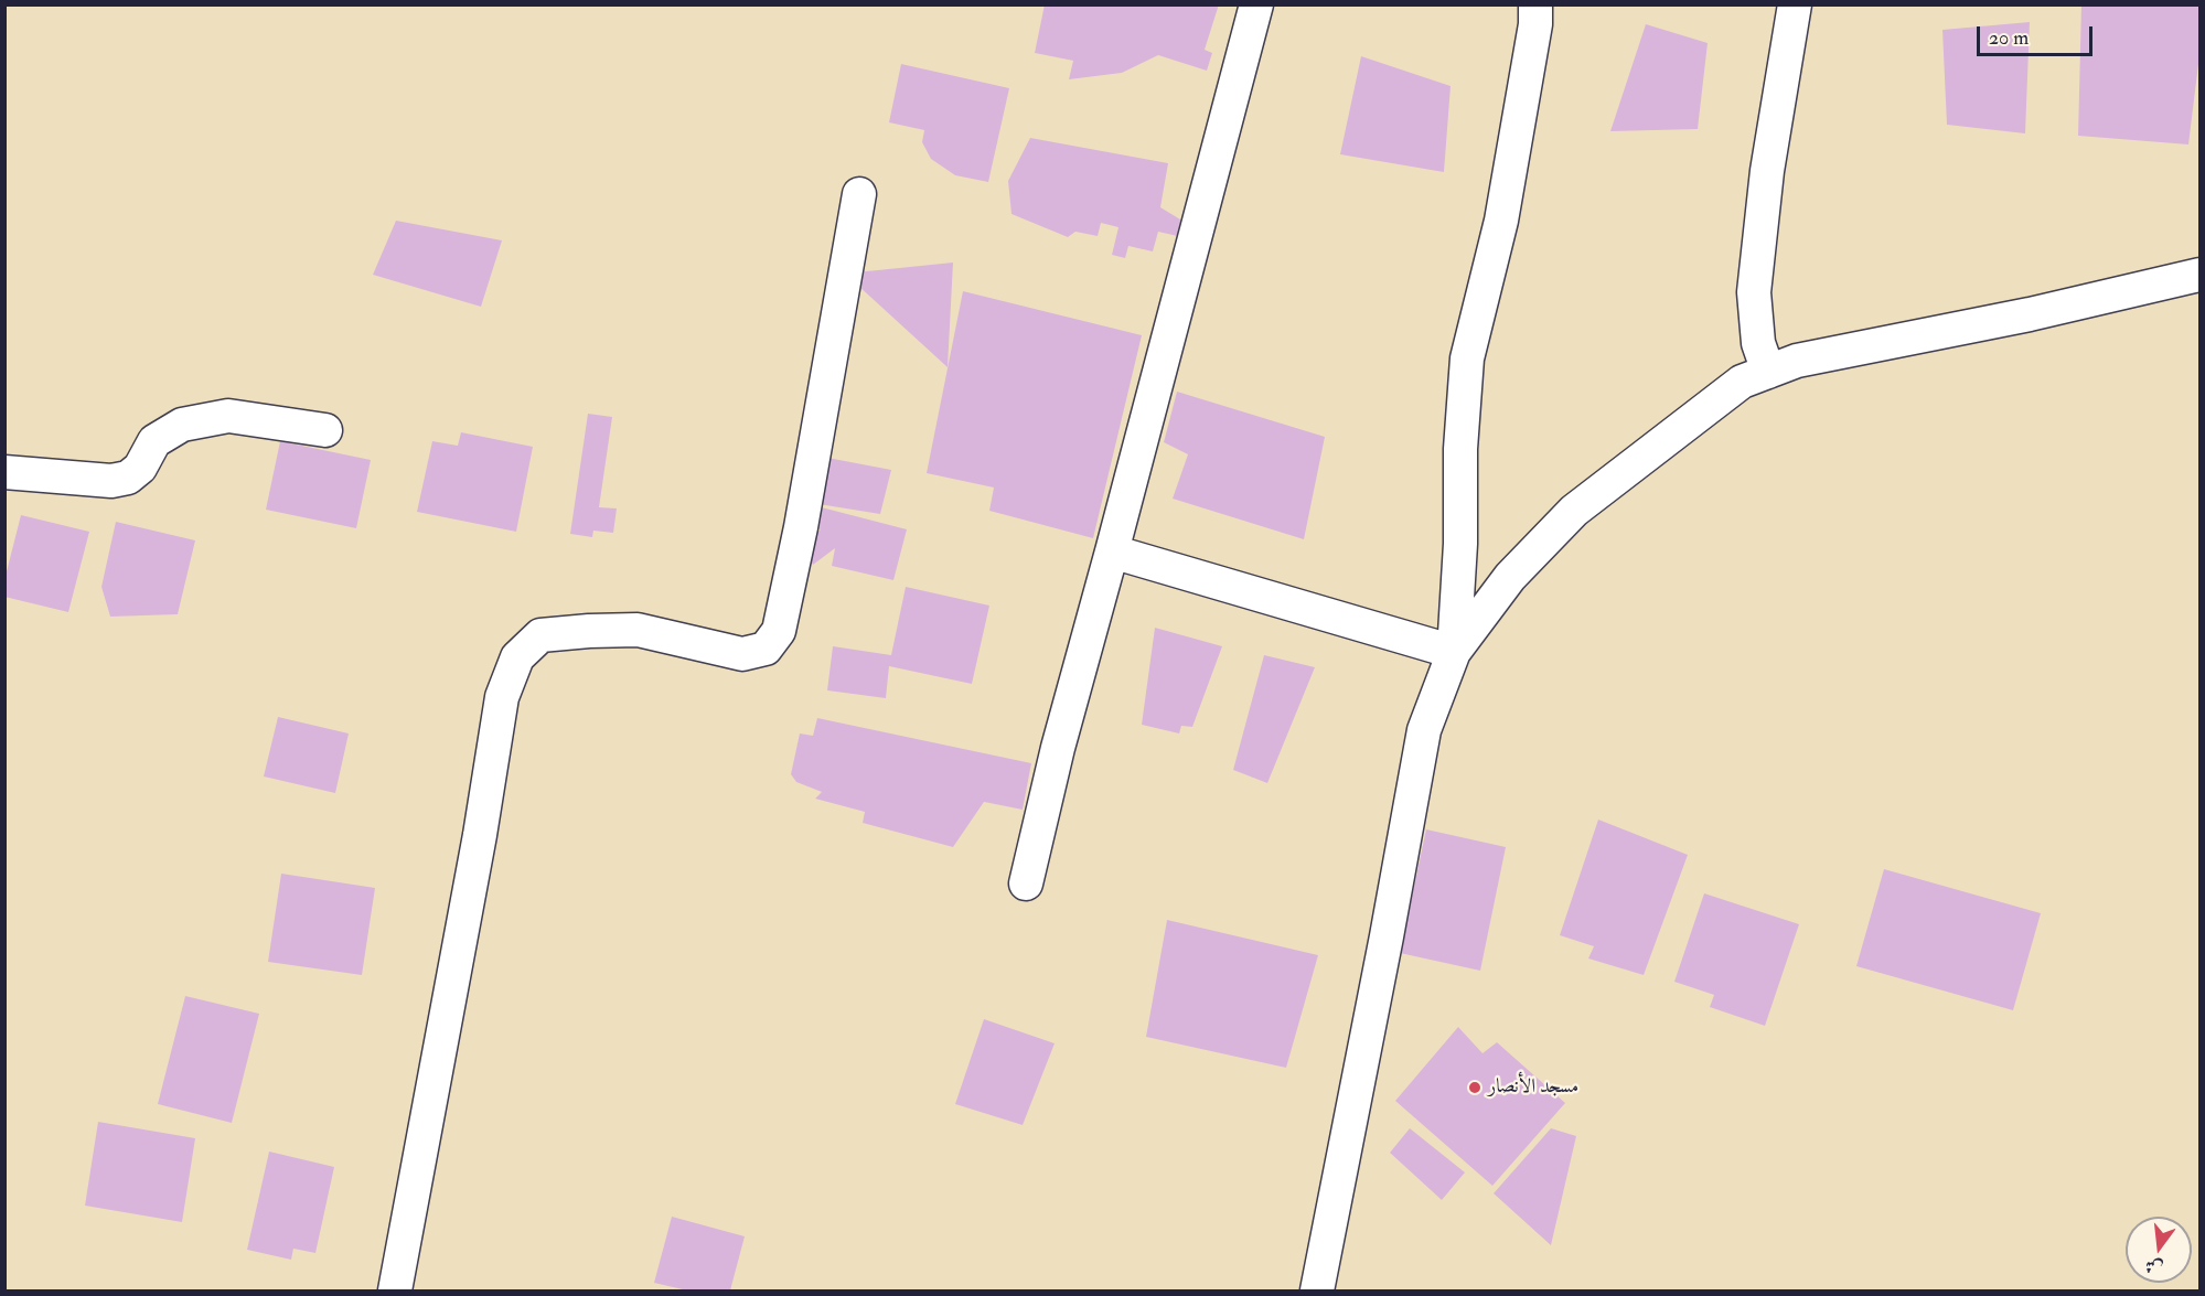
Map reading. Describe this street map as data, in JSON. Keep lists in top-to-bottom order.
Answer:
{
  "places": ["مسجد الأنصار"],
  "scale_bar": "20 m",
  "north": "bottom"
}
